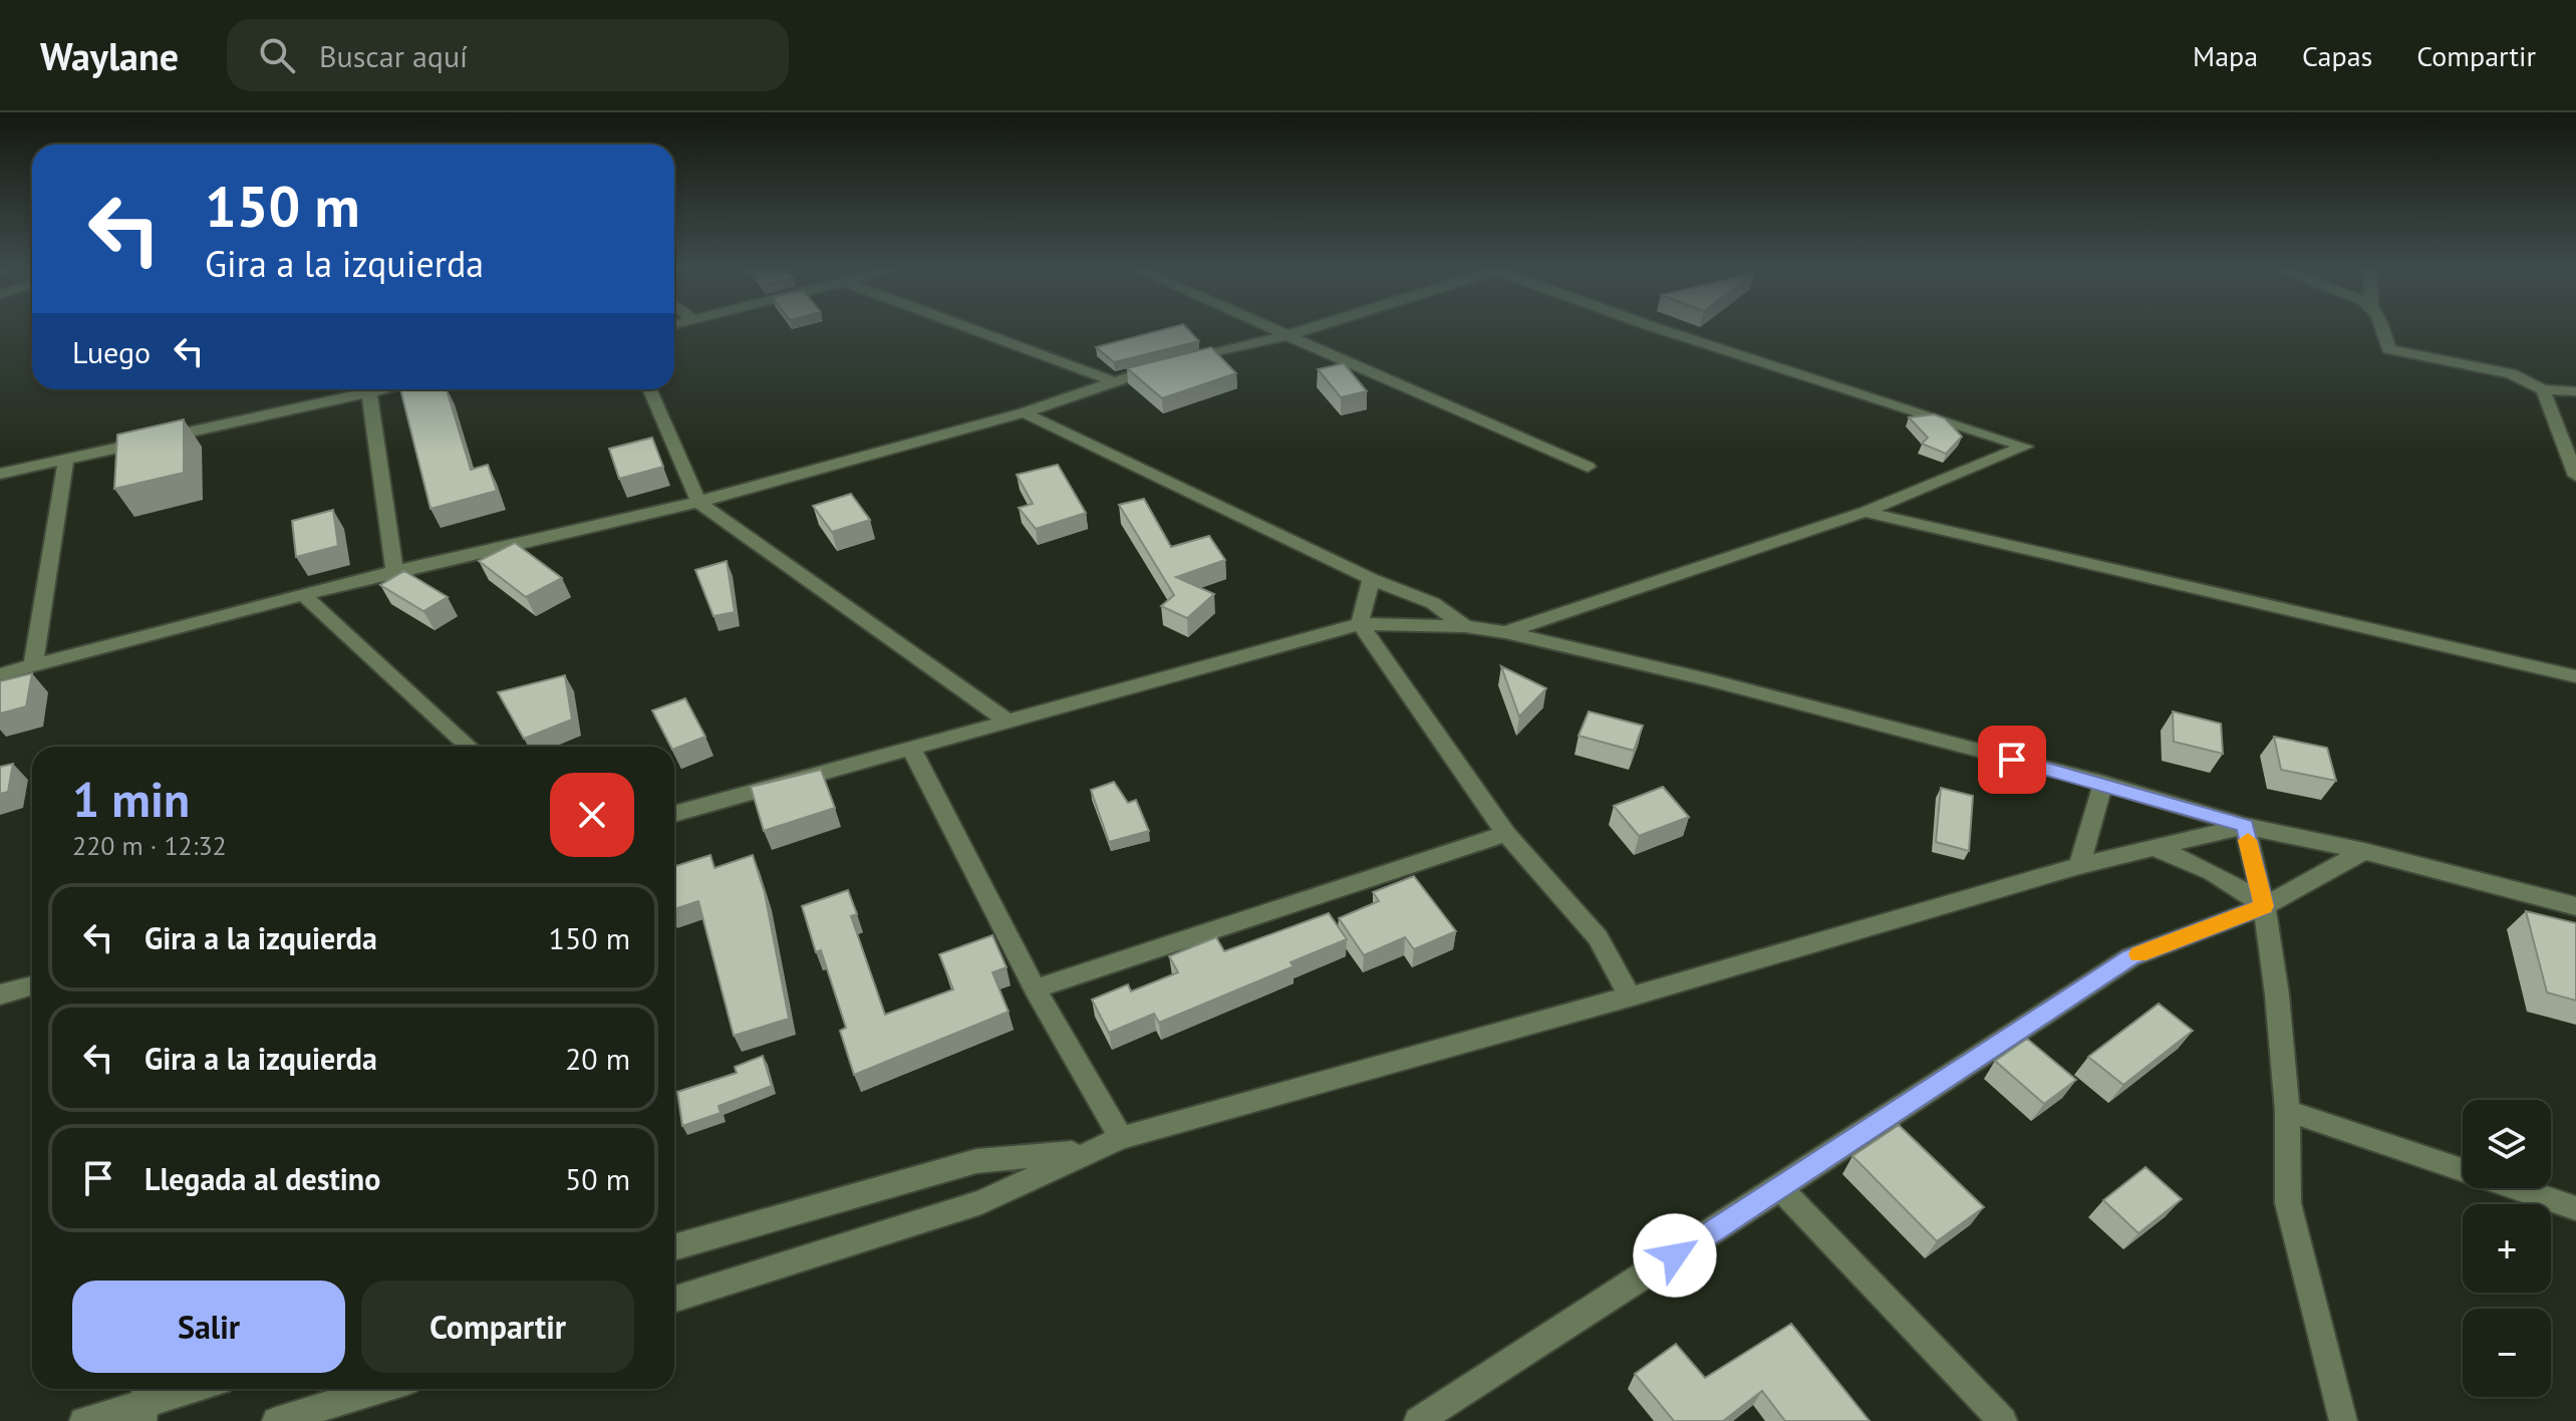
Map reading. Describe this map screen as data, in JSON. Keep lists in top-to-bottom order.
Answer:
{
  "page": {
    "header": "Waylane",
    "search": "Buscar aquí",
    "nav": ["Mapa", "Capas", "Compartir"],
    "turn": ["150 m", "Gira a la izquierda"],
    "then": "Luego",
    "heading": ["1 min", "220 m · 12:32"],
    "list": [
      {
        "name": "Gira a la izquierda",
        "value": "150 m"
      },
      {
        "name": "Gira a la izquierda",
        "value": "20 m"
      },
      {
        "name": "Llegada al destino",
        "value": "50 m"
      }
    ],
    "map_buttons": ["+", "−"],
    "buttons": ["Salir", "Compartir"]
  }
}
